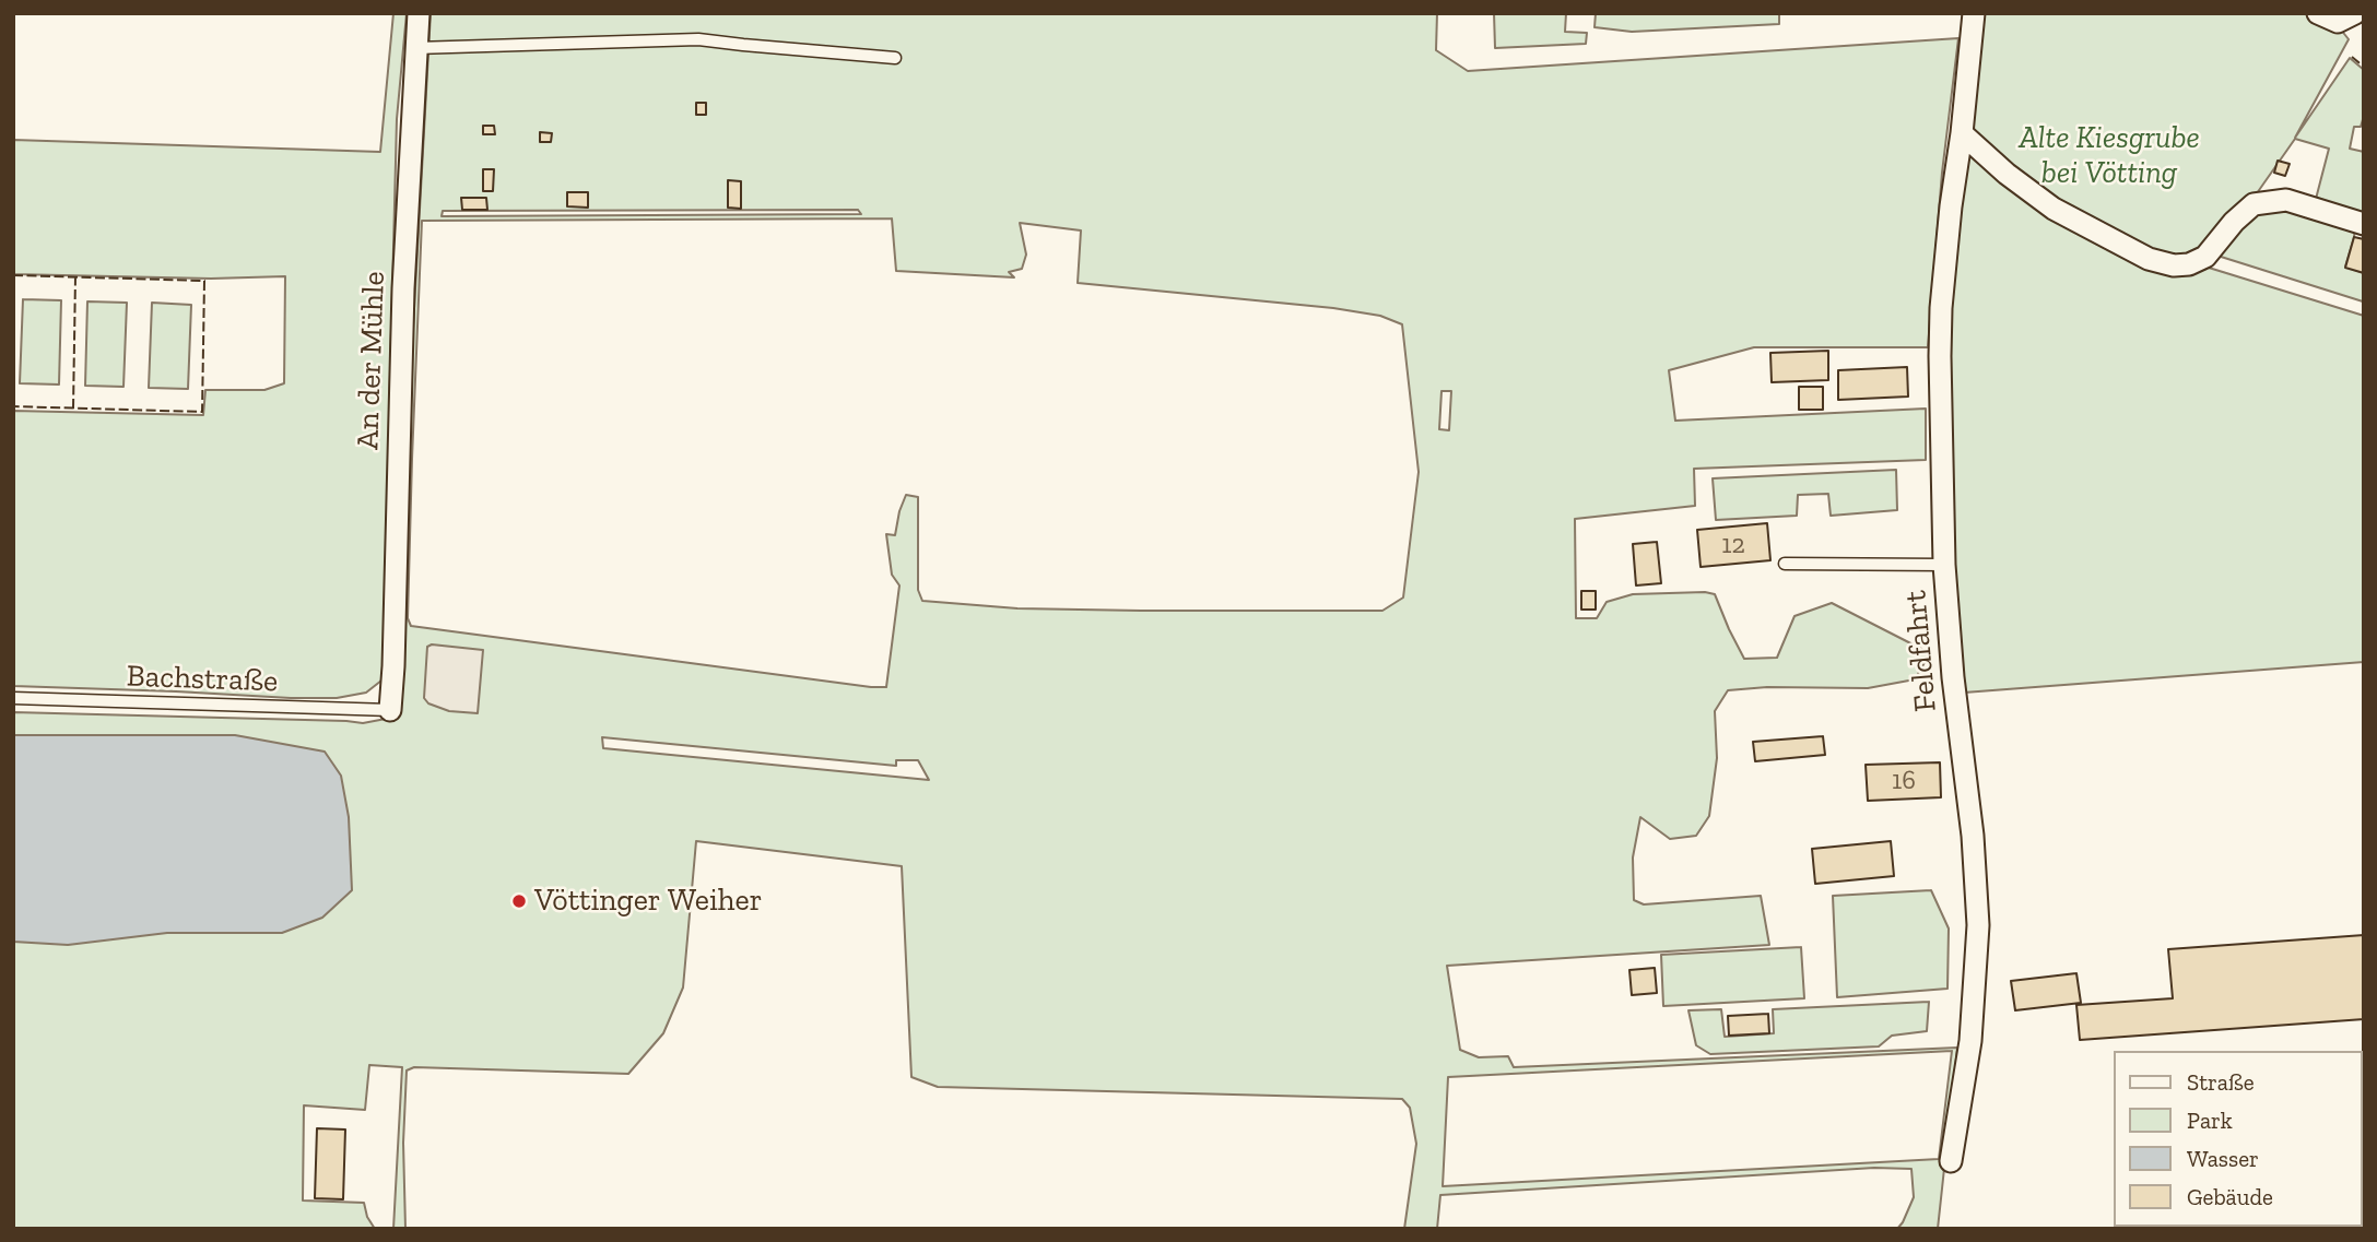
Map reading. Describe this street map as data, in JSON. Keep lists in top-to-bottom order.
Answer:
{
  "streets": {
    "street": ["An der Mühle", "Feldfahrt"],
    "lane": ["Bachstraße"]
  },
  "crossings": [
    ["An der Mühle", "Bachstraße"]
  ],
  "parks": ["Alte Kiesgrube bei Vötting"],
  "places": ["Vöttinger Weiher"],
  "house_numbers": ["12", "16"],
  "legend": [
    "Straße",
    "Park",
    "Wasser",
    "Gebäude"
  ]
}
